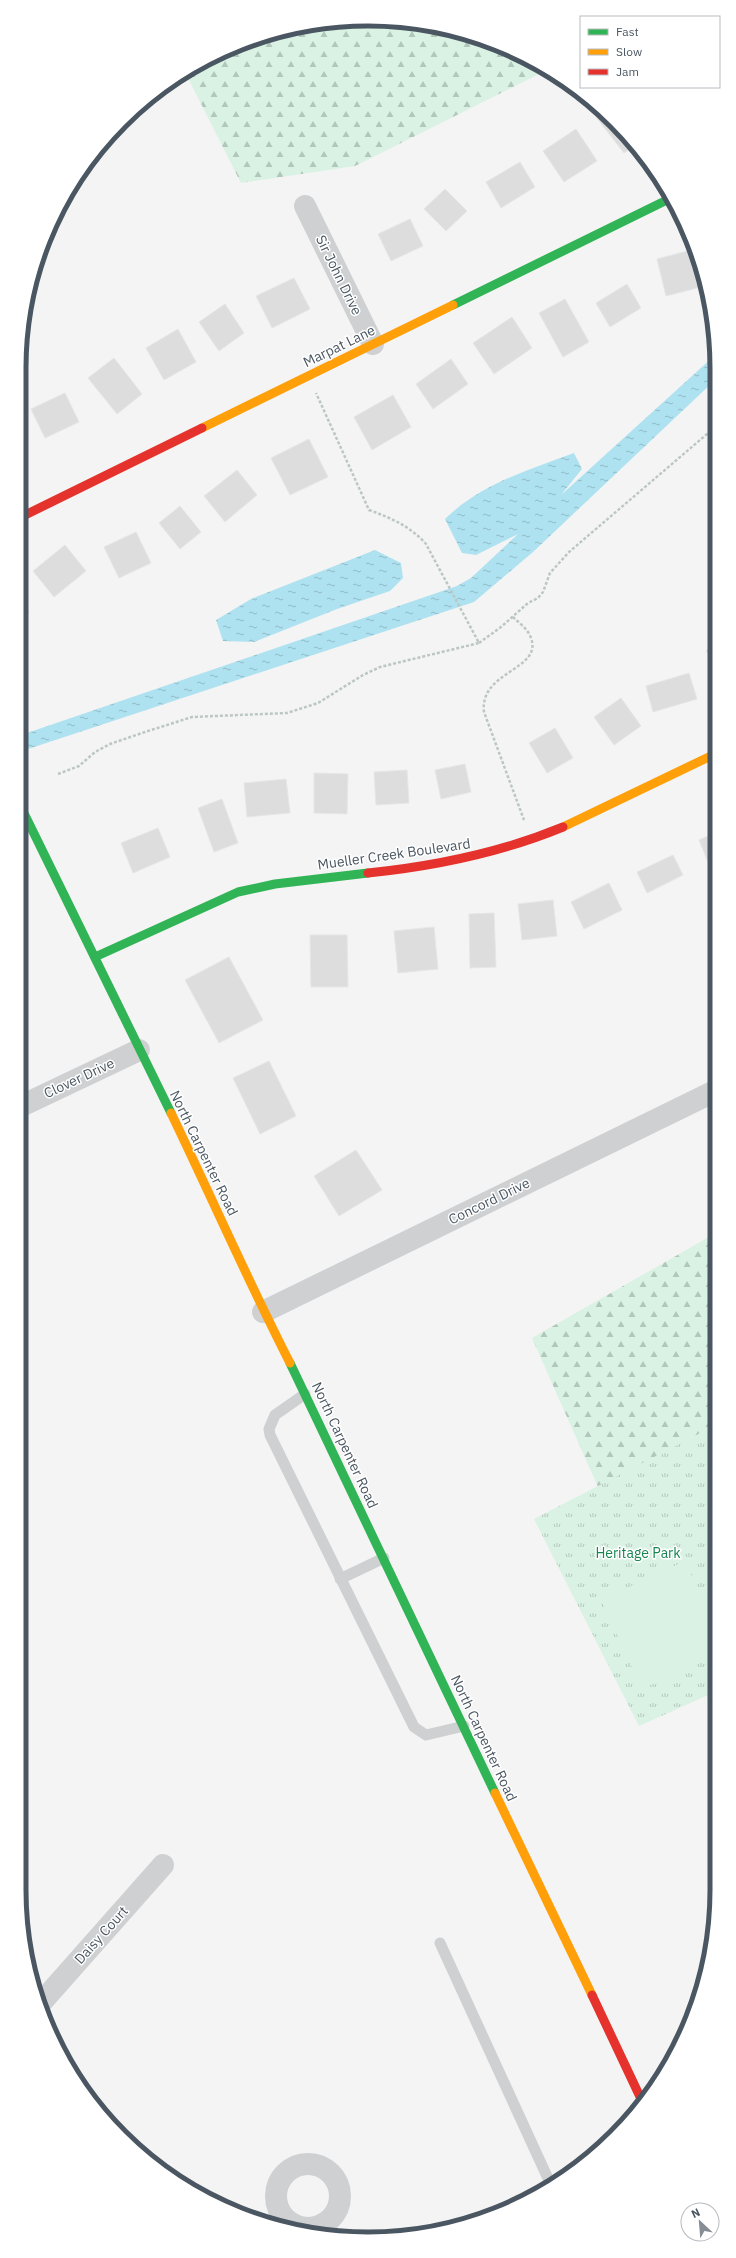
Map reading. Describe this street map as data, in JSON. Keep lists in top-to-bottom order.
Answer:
{
  "streets": {
    "street": [
      "Sir John Drive",
      "Marpat Lane",
      "Mueller Creek Boulevard",
      "Clover Drive",
      "North Carpenter Road",
      "Concord Drive",
      "Daisy Court"
    ]
  },
  "crossings": [
    ["Sir John Drive", "Marpat Lane"],
    ["Mueller Creek Boulevard", "North Carpenter Road"],
    ["Clover Drive", "North Carpenter Road"],
    ["North Carpenter Road", "Concord Drive"]
  ],
  "parks": ["Heritage Park"],
  "legend": ["Fast", "Slow", "Jam"],
  "north": "top left"
}
